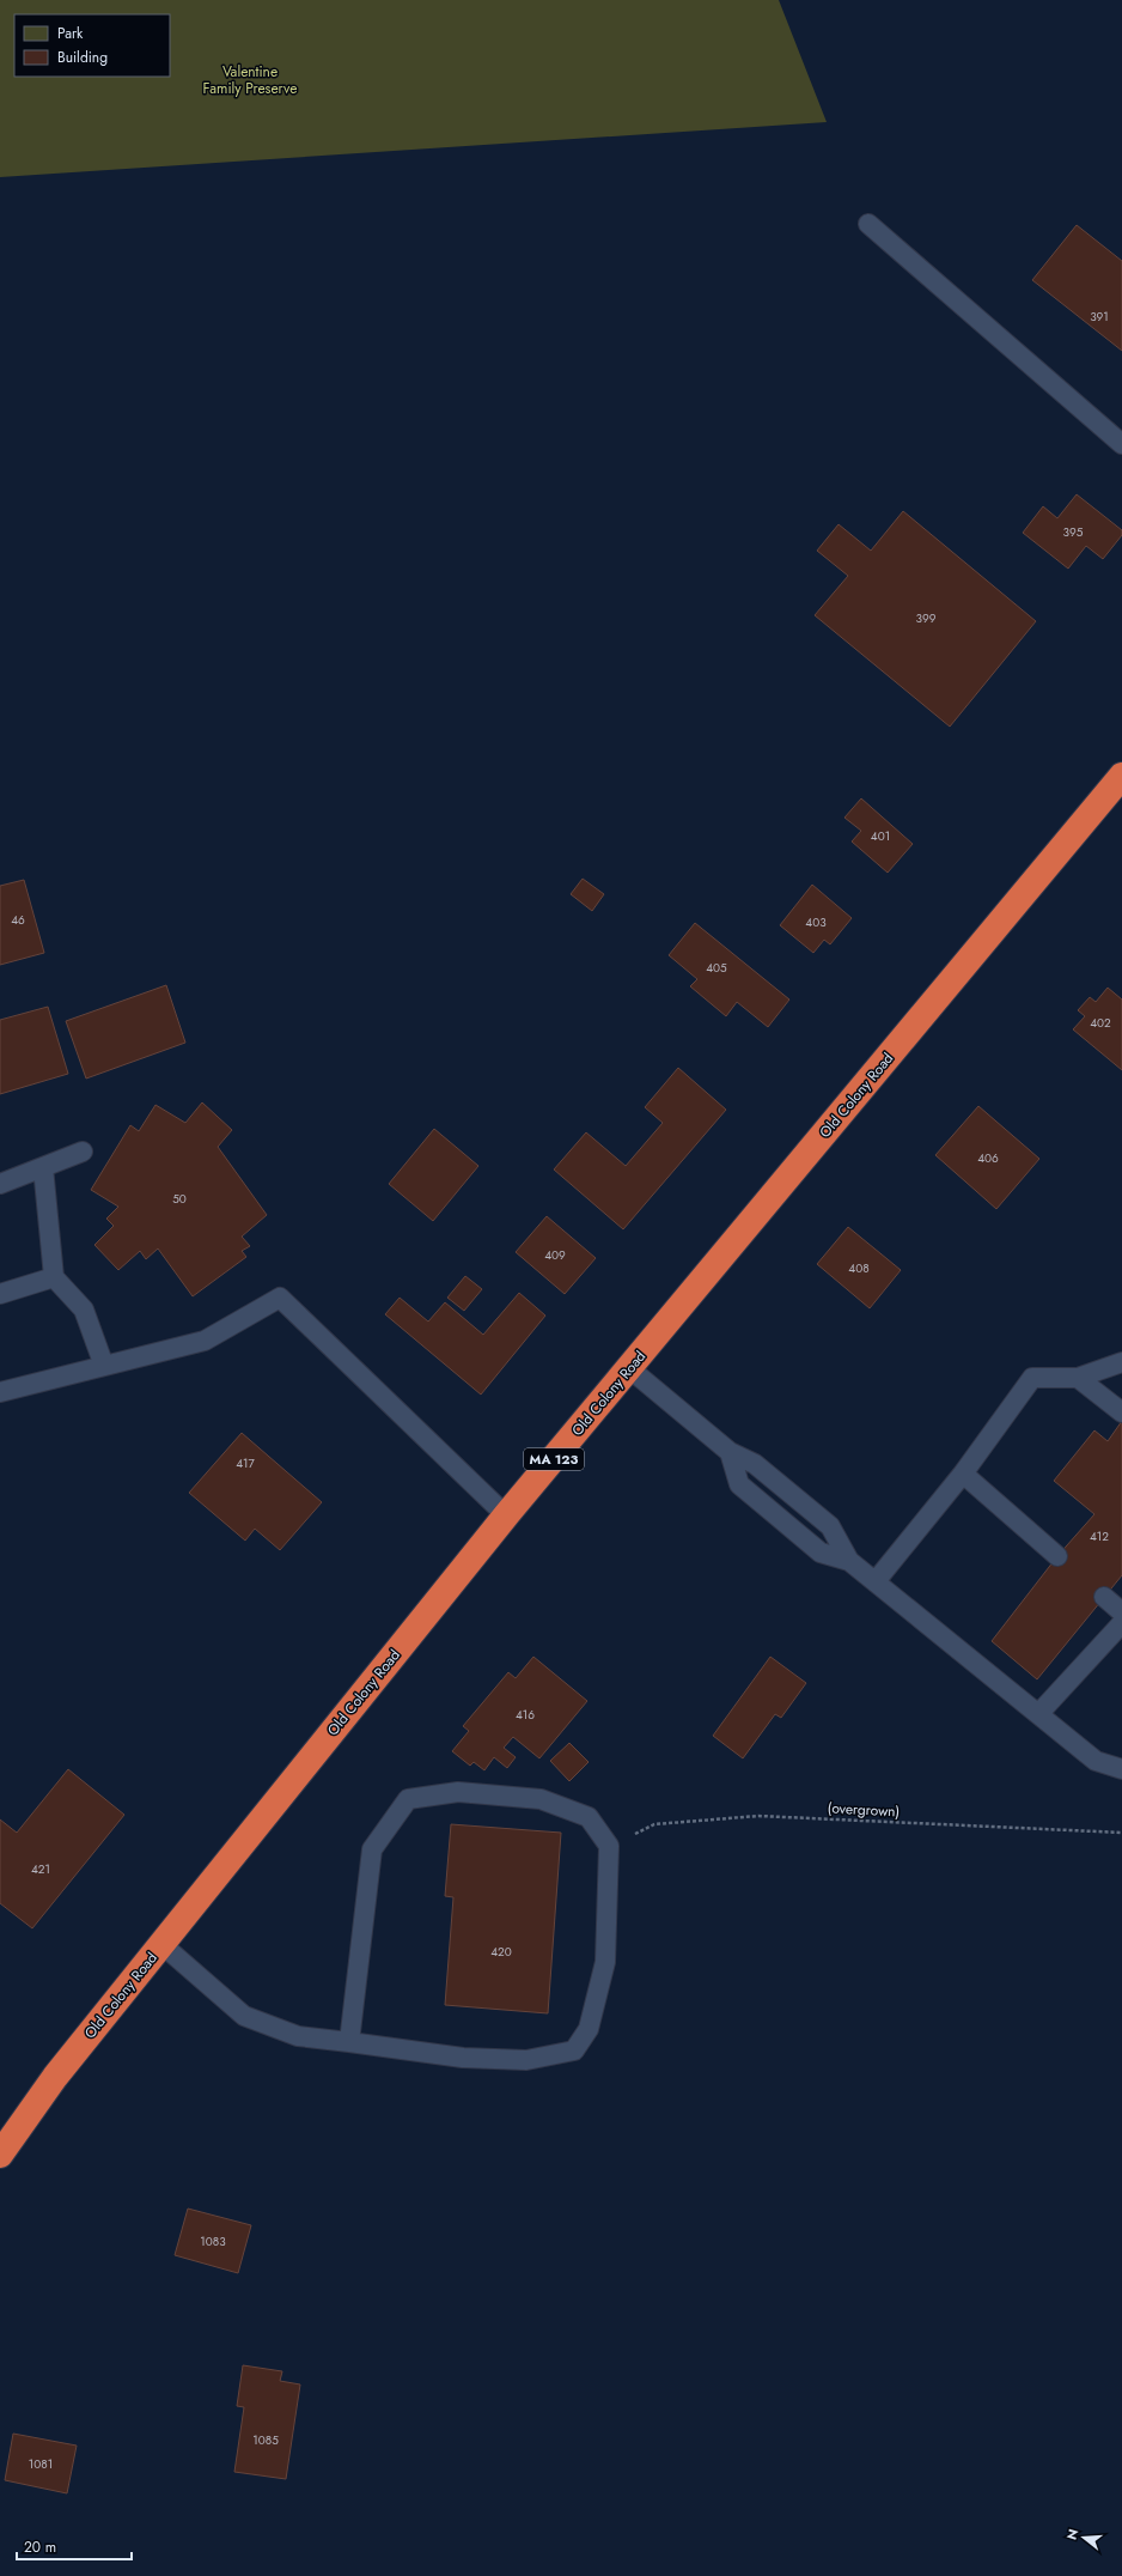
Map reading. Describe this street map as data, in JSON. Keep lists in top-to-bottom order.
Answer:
{
  "streets": {
    "highway": ["Old Colony Road", "MA 123"],
    "path": ["(overgrown)"]
  },
  "parks": ["Valentine Family Preserve"],
  "house_numbers": [
    "391",
    "395",
    "399",
    "401",
    "46",
    "403",
    "405",
    "402",
    "406",
    "50",
    "409",
    "408",
    "417",
    "412",
    "416",
    "421",
    "420",
    "1083",
    "1085",
    "1081"
  ],
  "legend": ["Park", "Building"],
  "scale_bar": "20 m",
  "north": "left"
}
